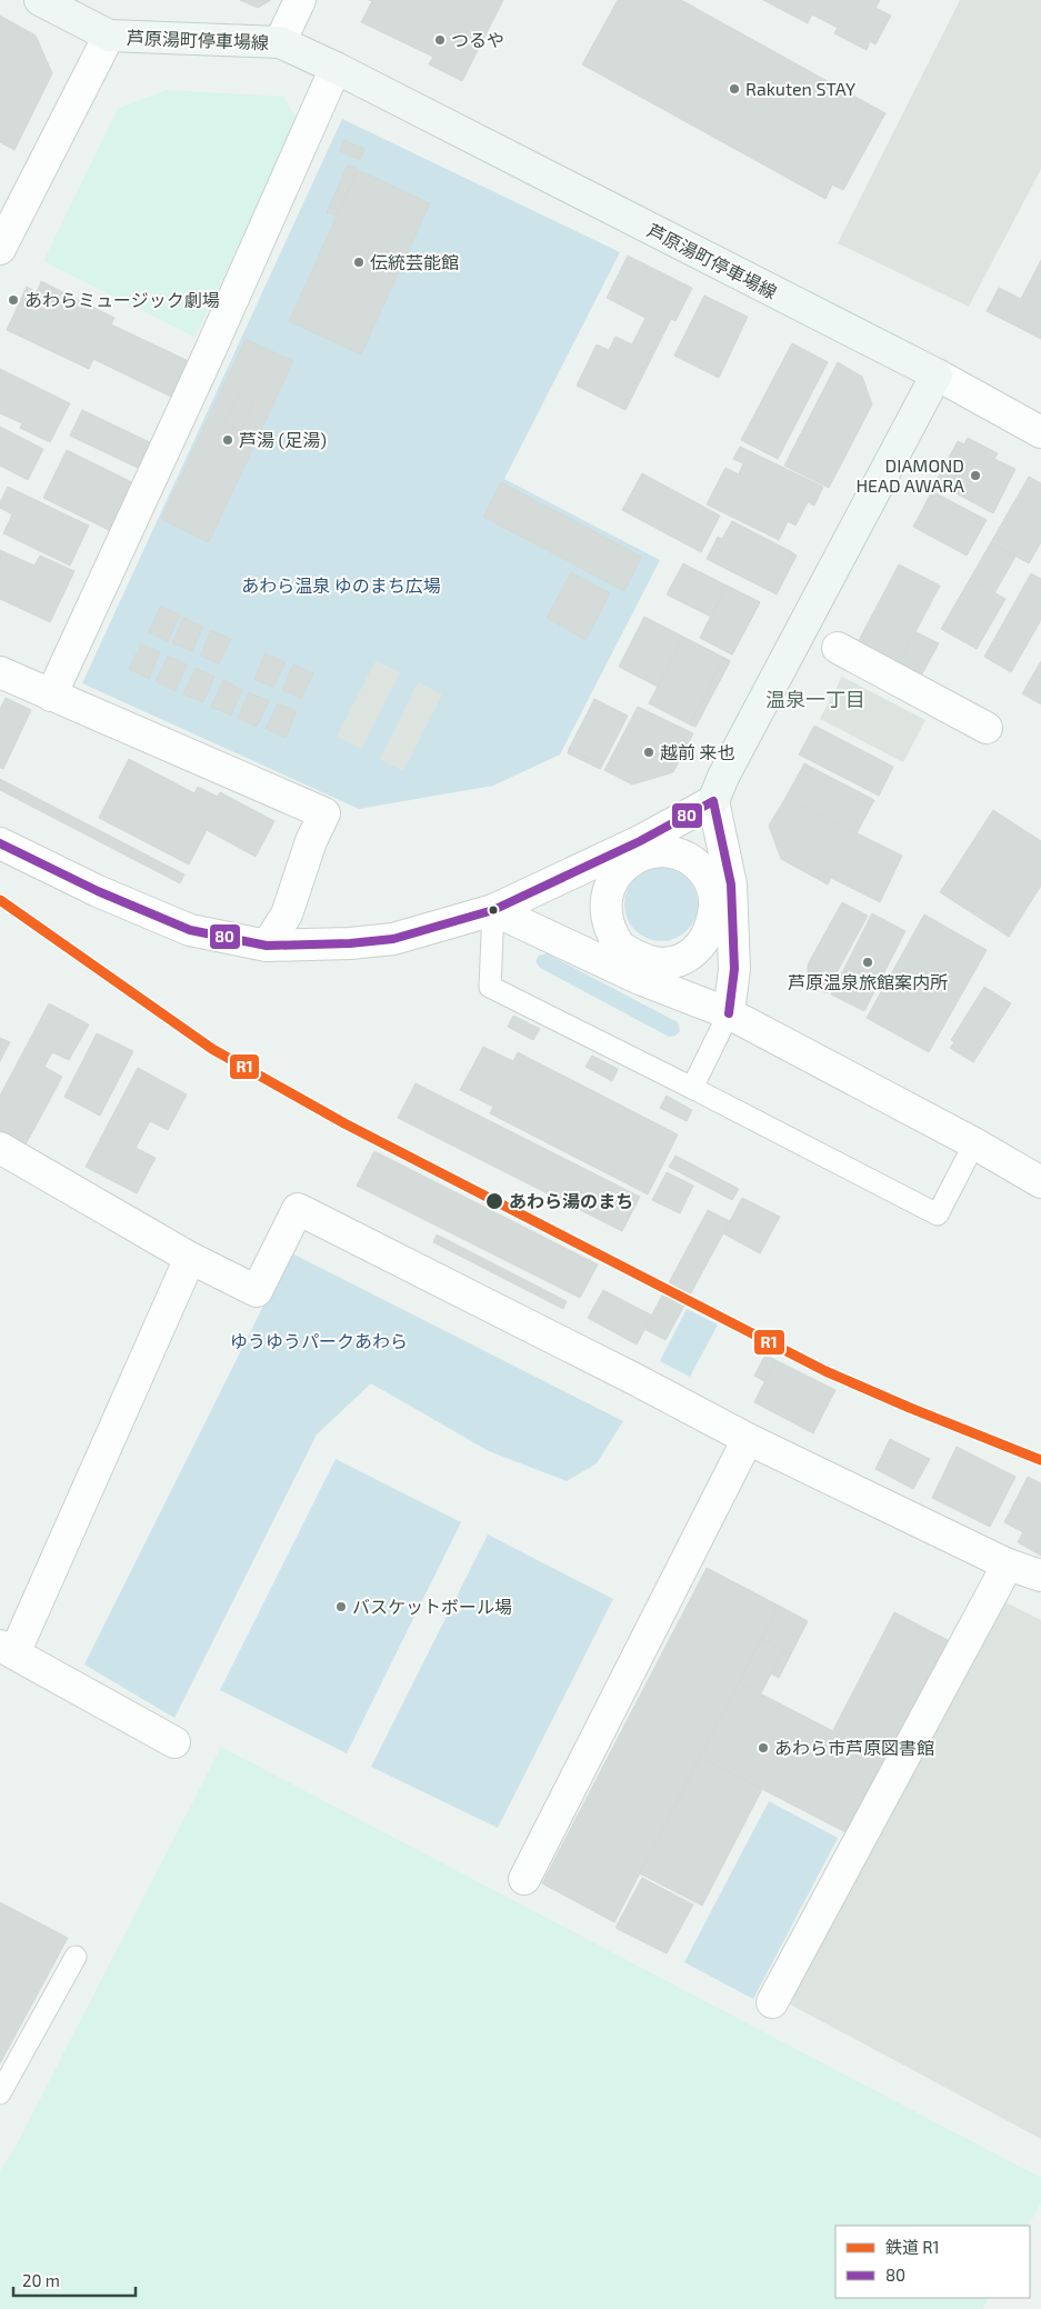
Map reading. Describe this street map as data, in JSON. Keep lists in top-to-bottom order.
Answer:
{
  "streets": {
    "main road": ["芦原湯町停車場線"]
  },
  "districts": ["温泉一丁目"],
  "parks": ["あわら温泉 ゆのまち広場", "ゆうゆうパークあわら"],
  "places": [
    "つるや",
    "Rakuten STAY",
    "伝統芸能館",
    "あわらミュージック劇場",
    "芦湯 (足湯)",
    "DIAMOND HEAD AWARA",
    "越前 来也",
    "芦原温泉旅館案内所",
    "あわら湯のまち",
    "バスケットボール場",
    "あわら市芦原図書館"
  ],
  "lines": ["transit line 80", "rail line R1"],
  "legend": ["鉄道 R1", "80"],
  "scale_bar": "20 m"
}
